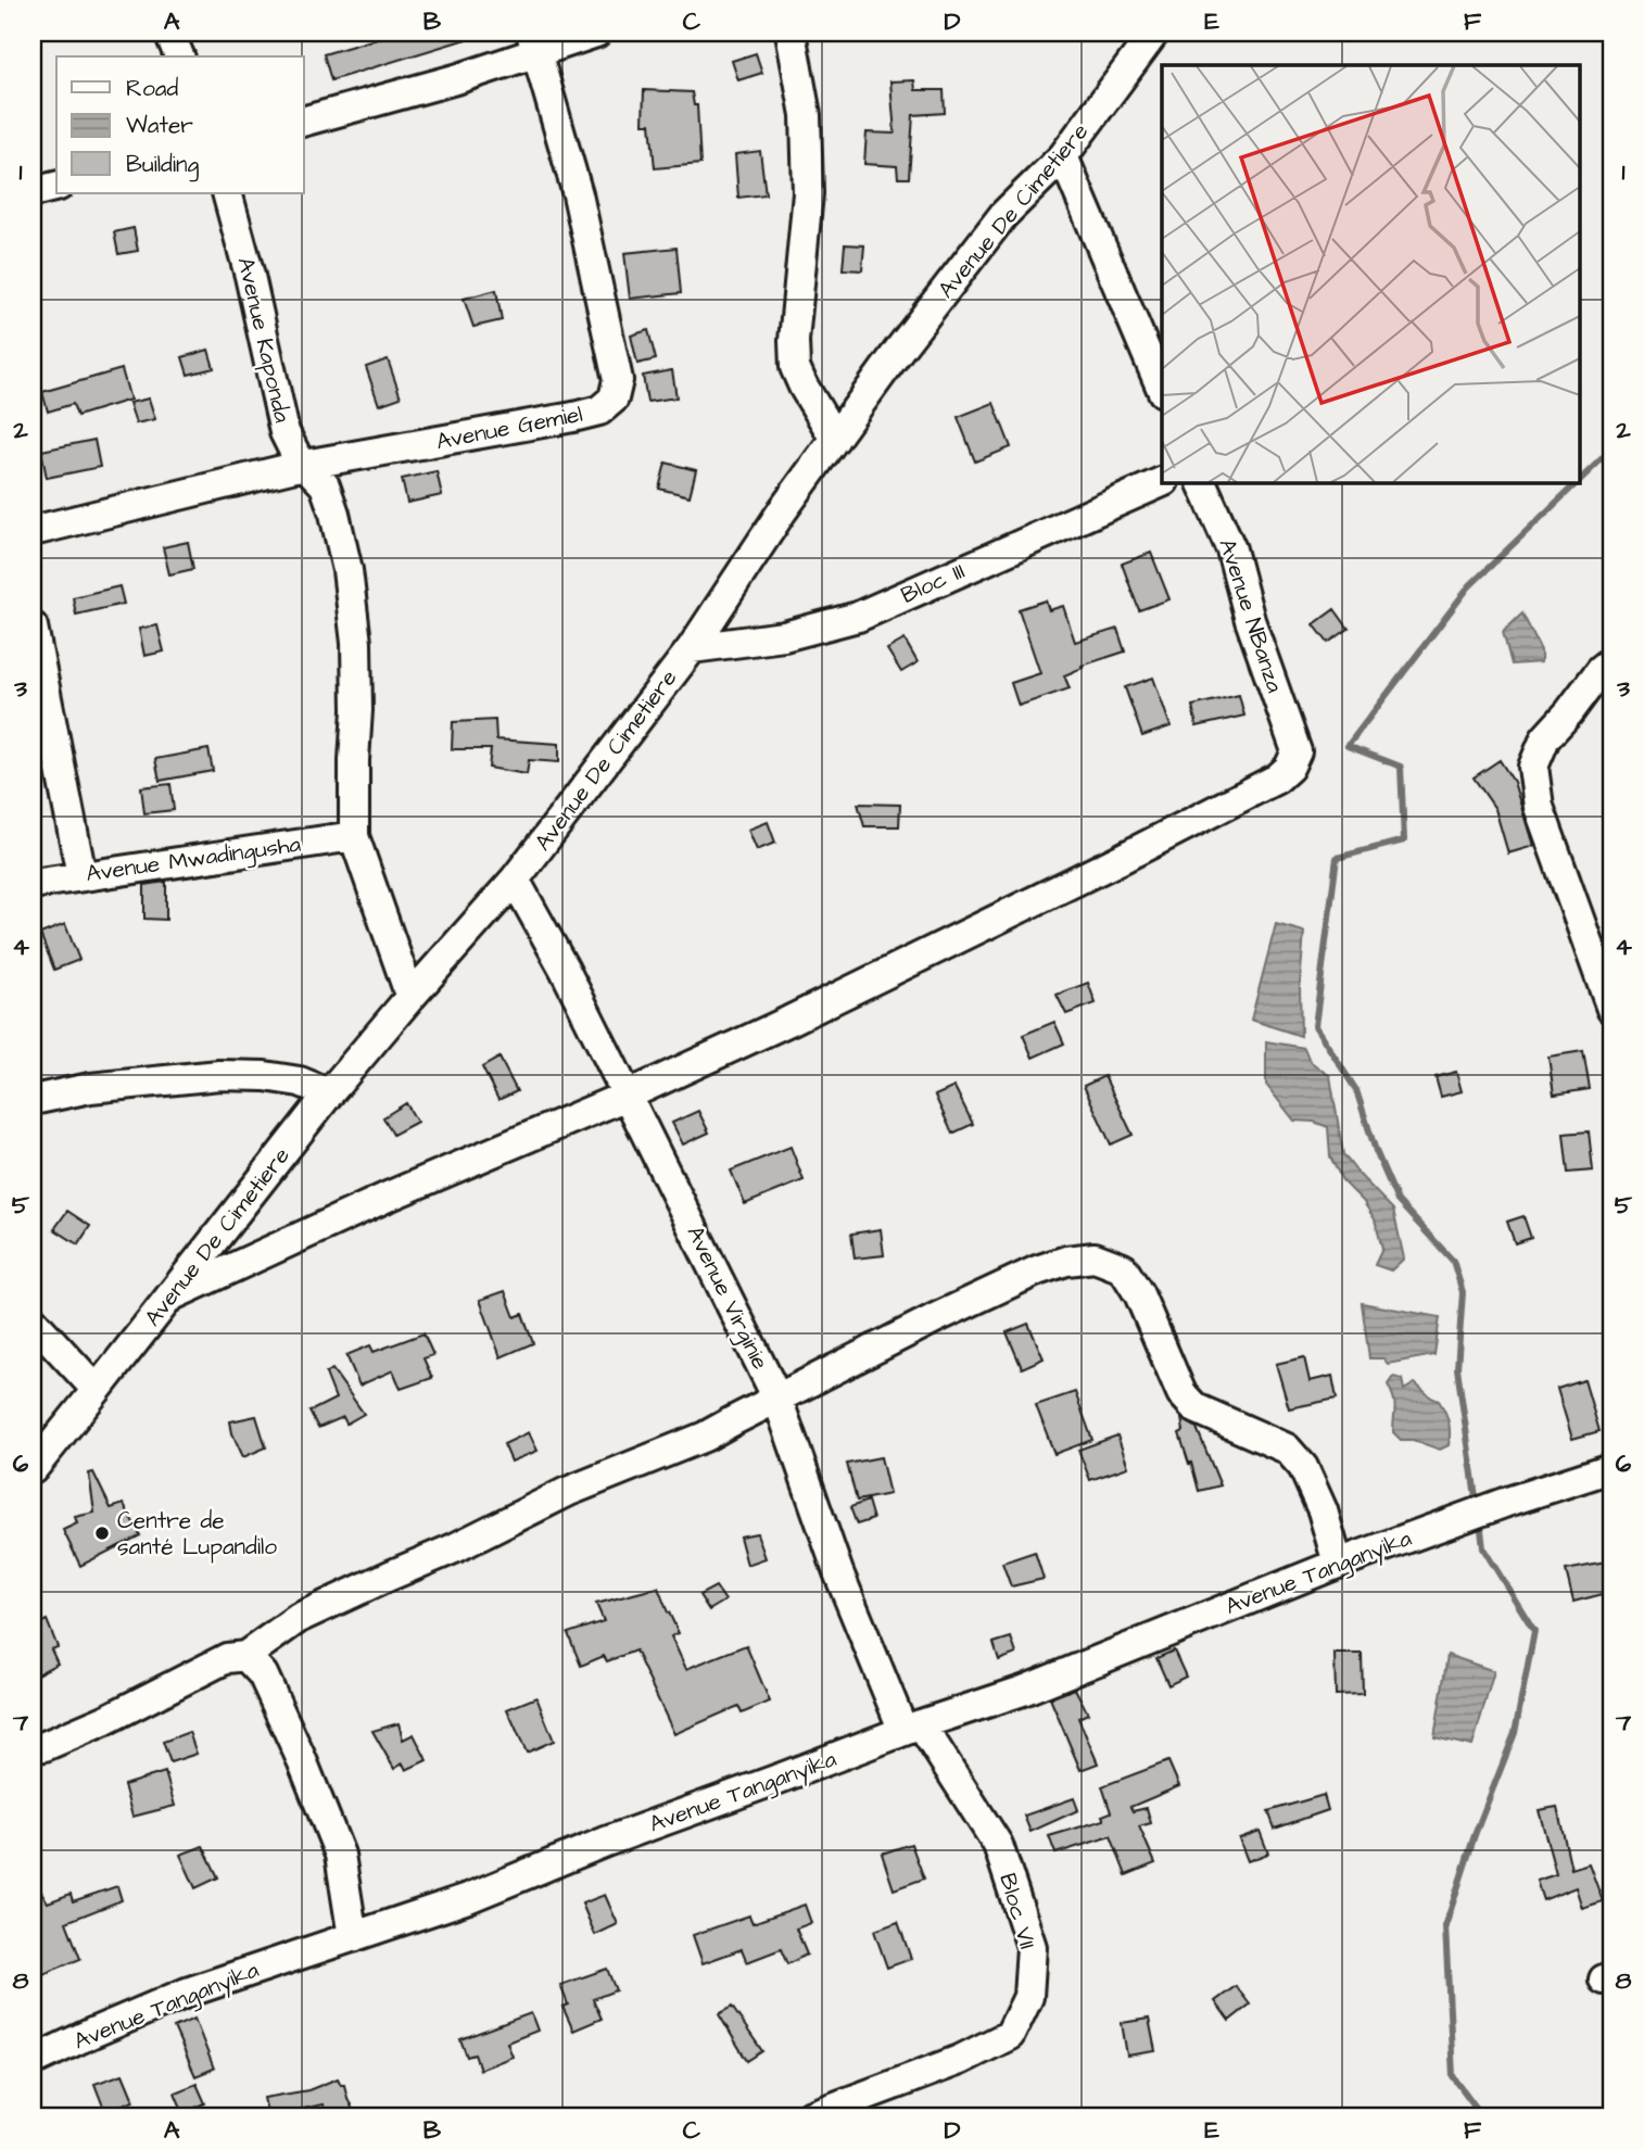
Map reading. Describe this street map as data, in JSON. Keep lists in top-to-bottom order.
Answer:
{
  "streets": {
    "street": [
      "Avenue De Cimetiere",
      "Avenue Kaponda",
      "Avenue Gemiel",
      "Bloc III",
      "Avenue NBanza",
      "Avenue Mwadingusha",
      "Avenue Virginie",
      "Avenue Tanganyika",
      "Bloc VII"
    ]
  },
  "crossings": [
    ["Avenue De Cimetiere", "Avenue Kaponda"],
    ["Avenue De Cimetiere", "Bloc III"],
    ["Avenue De Cimetiere", "Avenue Virginie"],
    ["Avenue Kaponda", "Avenue Gemiel"],
    ["Avenue Kaponda", "Avenue Mwadingusha"],
    ["Avenue NBanza", "Avenue Virginie"],
    ["Avenue Virginie", "Avenue Tanganyika"],
    ["Avenue Virginie", "Bloc VII"],
    ["Avenue Tanganyika", "Bloc VII"]
  ],
  "places": ["Centre de santé Lupandilo"],
  "legend": ["Road", "Water", "Building"],
  "grid": {
    "columns": [
      "A",
      "B",
      "C",
      "D",
      "E",
      "F"
    ],
    "rows": [
      "1",
      "2",
      "3",
      "4",
      "5",
      "6",
      "7",
      "8"
    ]
  }
}
